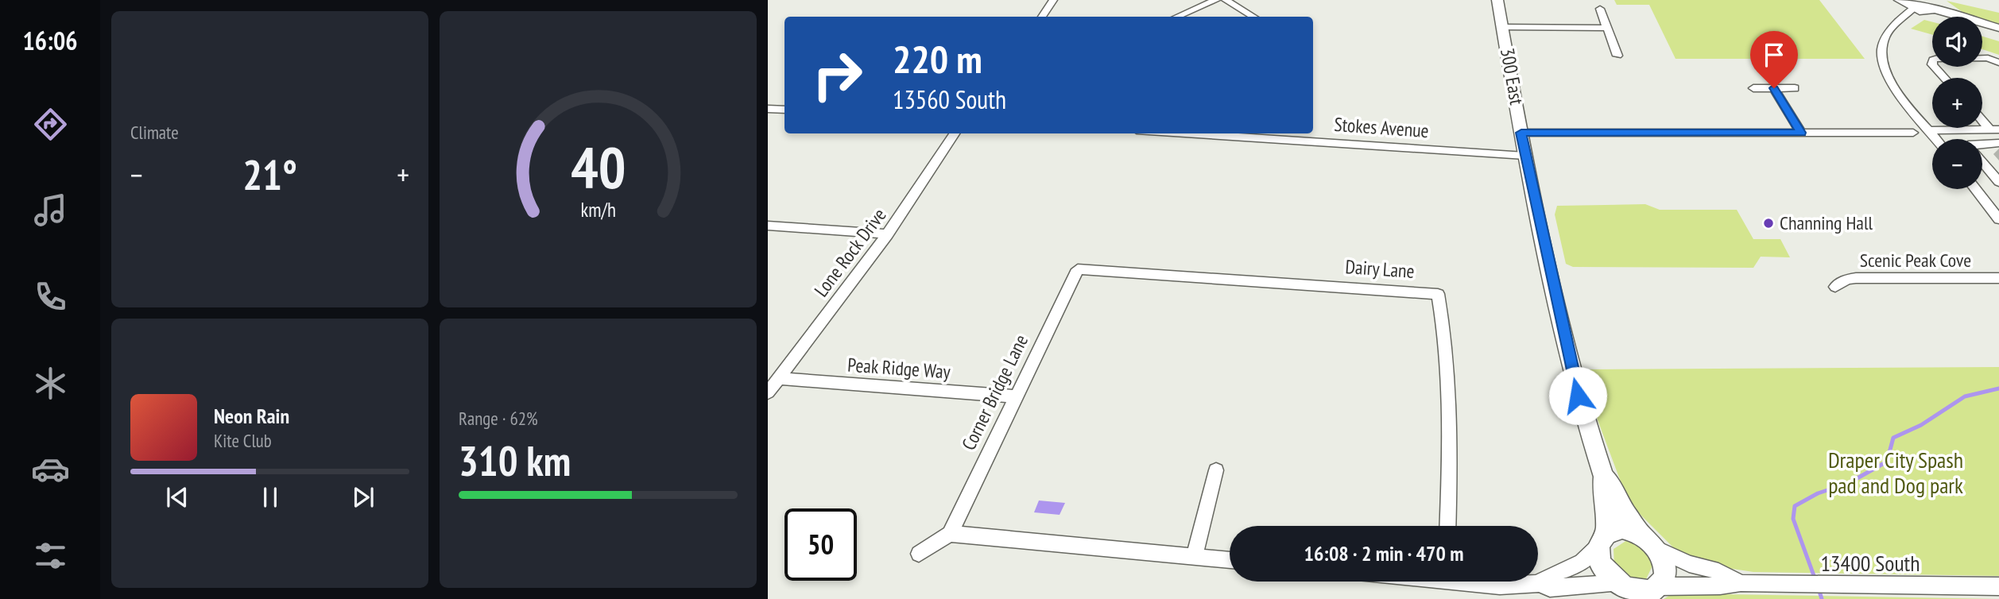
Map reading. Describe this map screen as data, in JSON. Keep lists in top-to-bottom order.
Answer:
{
  "streets": {
    "main road": ["300 East"],
    "street": [
      "Stokes Avenue",
      "Lone Rock Drive",
      "Scenic Peak Cove",
      "Dairy Lane",
      "Peak Ridge Way",
      "Corner Bridge Lane",
      "13400 South"
    ]
  },
  "crossings": [
    ["300 East", "Stokes Avenue"],
    ["300 East", "13400 South"],
    ["Lone Rock Drive", "Peak Ridge Way"],
    ["Dairy Lane", "Corner Bridge Lane"],
    ["Peak Ridge Way", "Corner Bridge Lane"]
  ],
  "parks": ["Draper City Spash pad and Dog park"],
  "places": ["Channing Hall"],
  "page": {
    "tabs": "16:06",
    "tile": [
      "Climate",
      ["Range · 62%", "310 km"]
    ],
    "map_buttons": ["+", "−"],
    "turn": ["220 m", "13560 South"],
    "heat": ["−", "21°", "+"],
    "song": ["Neon Rain", "Kite Club"],
    "limit": "50",
    "trip": "16:08 · 2 min · 470 m",
    "gauge": ["40", "km/h"]
  }
}
